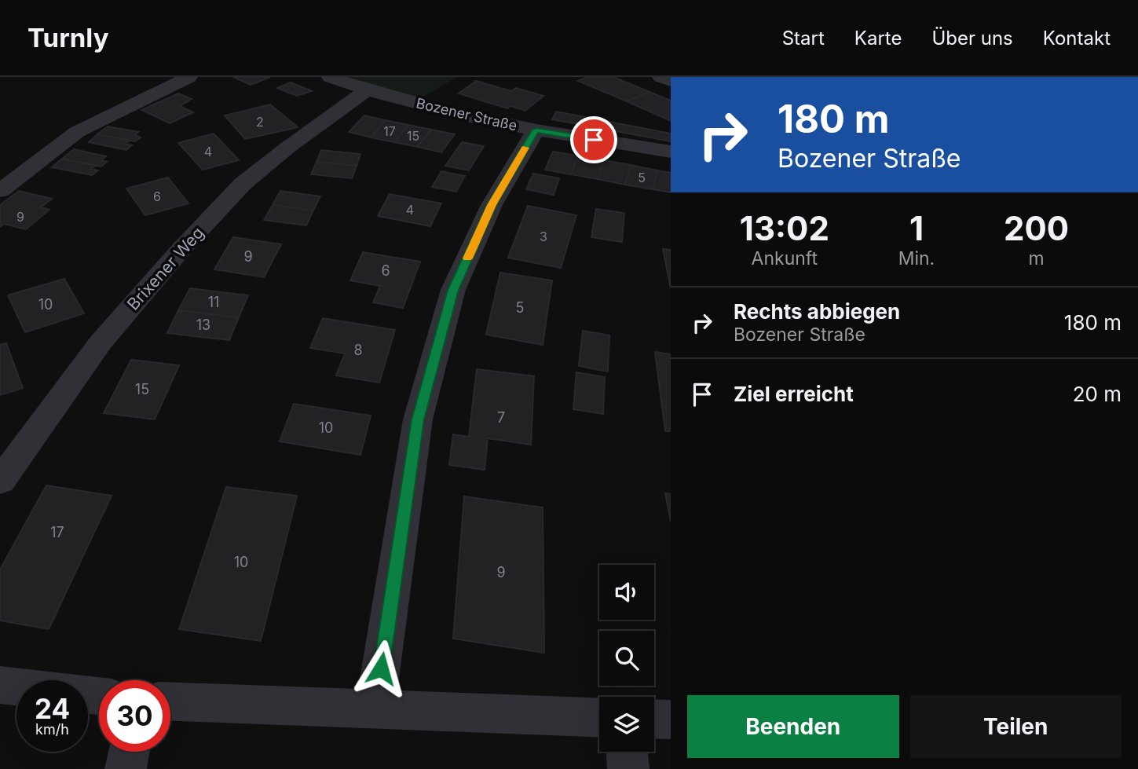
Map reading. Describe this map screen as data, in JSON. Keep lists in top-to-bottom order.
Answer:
{
  "streets": {
    "street": ["Bozener Straße", "Brixener Weg"]
  },
  "crossings": [
    ["Bozener Straße", "Brixener Weg"]
  ],
  "house_numbers": [
    "2",
    "17",
    "15",
    "4",
    "5",
    "6",
    "4",
    "9",
    "3",
    "9",
    "6",
    "11",
    "10",
    "5",
    "13",
    "8",
    "15",
    "7",
    "10",
    "17",
    "10",
    "9"
  ],
  "page": {
    "header": "Turnly",
    "nav": [
      "Start",
      "Karte",
      "Über uns",
      "Kontakt"
    ],
    "turn": ["180 m", "Bozener Straße"],
    "eta": [
      "13:02",
      "Ankunft",
      "1",
      "Min.",
      "200",
      "m"
    ],
    "list": [
      {
        "name": "Rechts abbiegen",
        "note": "Bozener Straße",
        "value": "180 m"
      },
      {
        "name": "Ziel erreicht",
        "value": "20 m"
      }
    ],
    "speed": "24 km/h",
    "limit": "30",
    "buttons": ["Beenden", "Teilen"]
  }
}
